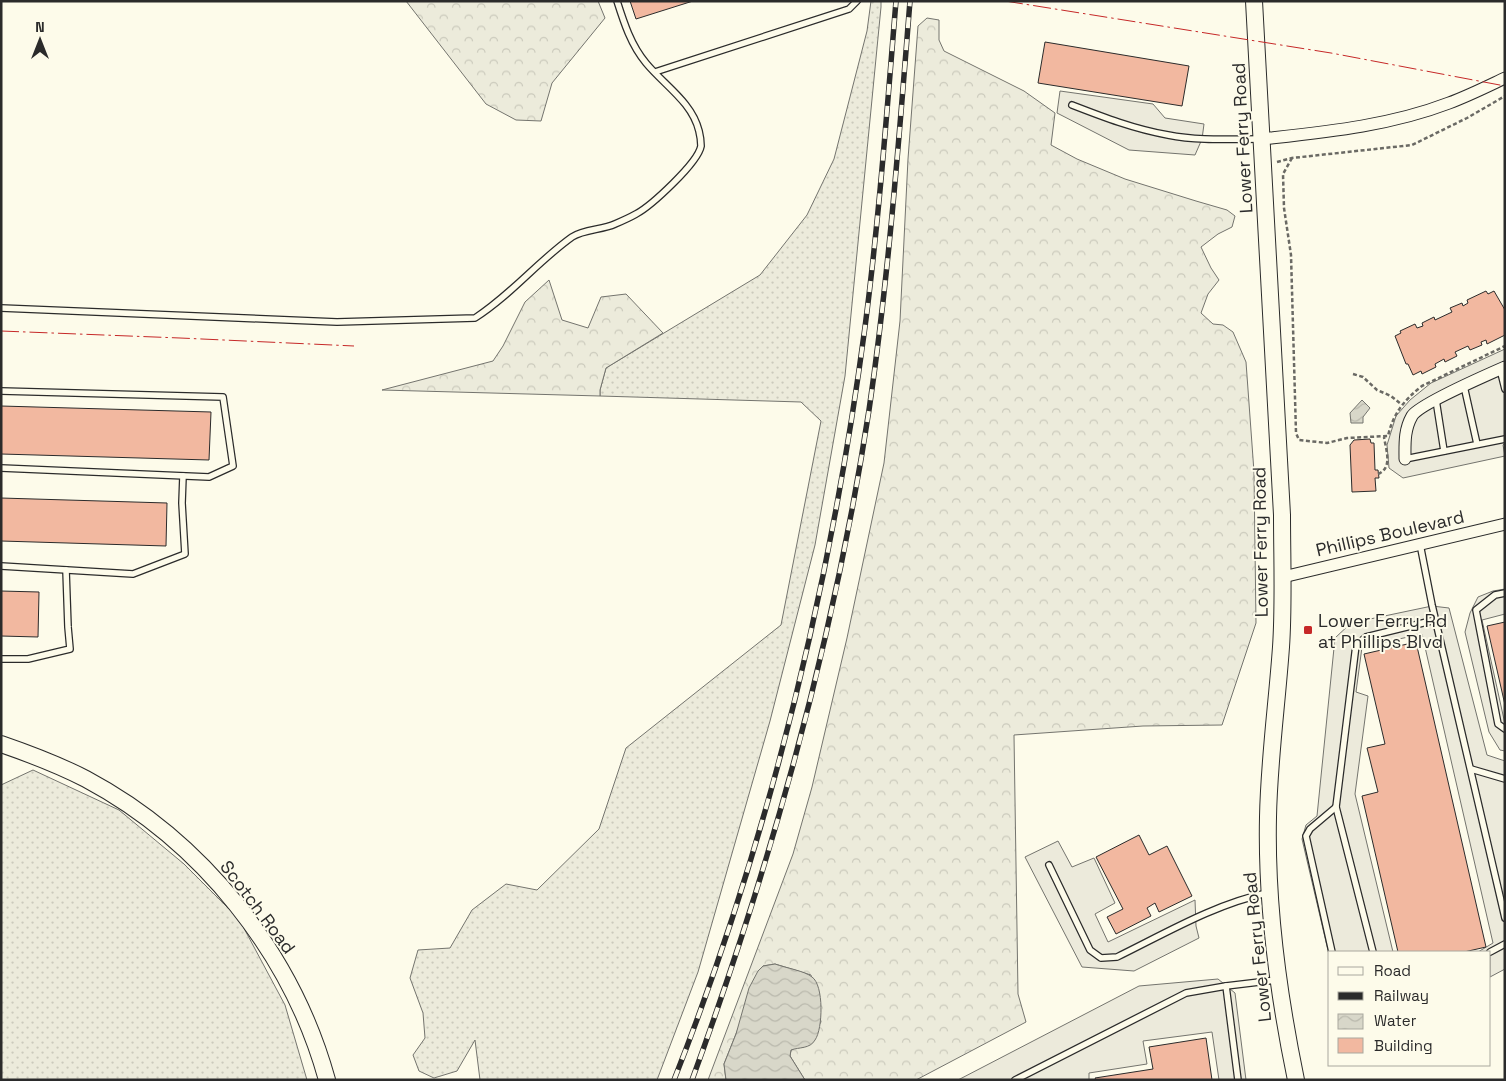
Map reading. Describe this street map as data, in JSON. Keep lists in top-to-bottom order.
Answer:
{
  "streets": {
    "street": ["Lower Ferry Road", "Phillips Boulevard", "Scotch Road"]
  },
  "crossings": [
    ["Lower Ferry Road", "Phillips Boulevard"]
  ],
  "places": {
    "transit": ["Lower Ferry Rd at Phillips Blvd"]
  },
  "legend": [
    "Road",
    "Railway",
    "Water",
    "Building"
  ],
  "north": "top"
}
